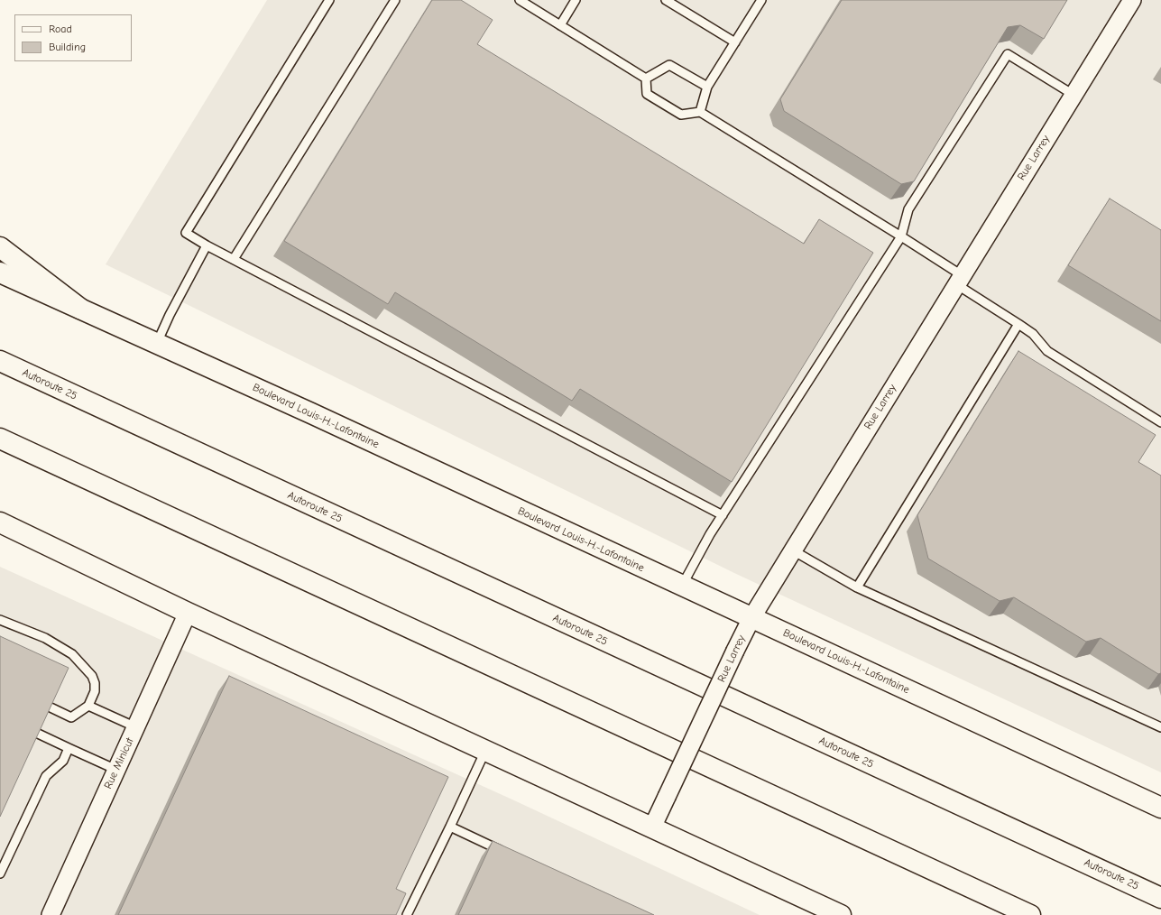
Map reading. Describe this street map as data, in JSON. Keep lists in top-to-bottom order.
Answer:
{
  "streets": {
    "main road": ["Autoroute 25", "Boulevard Louis-H.-Lafontaine"],
    "street": ["Rue Larrey", "Rue Minicut"]
  },
  "crossings": [
    ["Rue Larrey", "Boulevard Louis-H.-Lafontaine"]
  ],
  "legend": ["Road", "Building"]
}
